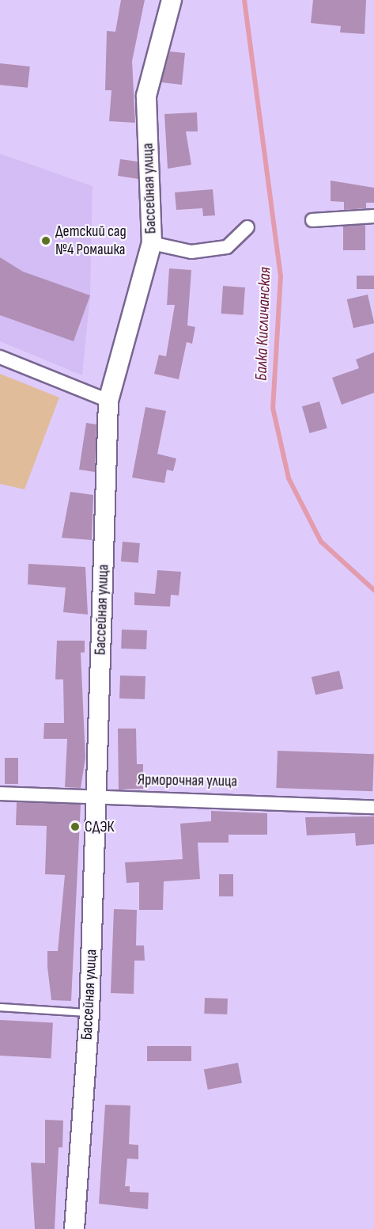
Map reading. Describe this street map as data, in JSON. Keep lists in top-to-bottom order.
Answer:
{
  "streets": {
    "street": ["Бассейная улица", "Ярморочная улица"]
  },
  "crossings": [
    ["Бассейная улица", "Ярморочная улица"]
  ],
  "water": ["Балка Кисличанская"],
  "places": ["Детский сад №4 Ромашка", "СДЭК"]
}
